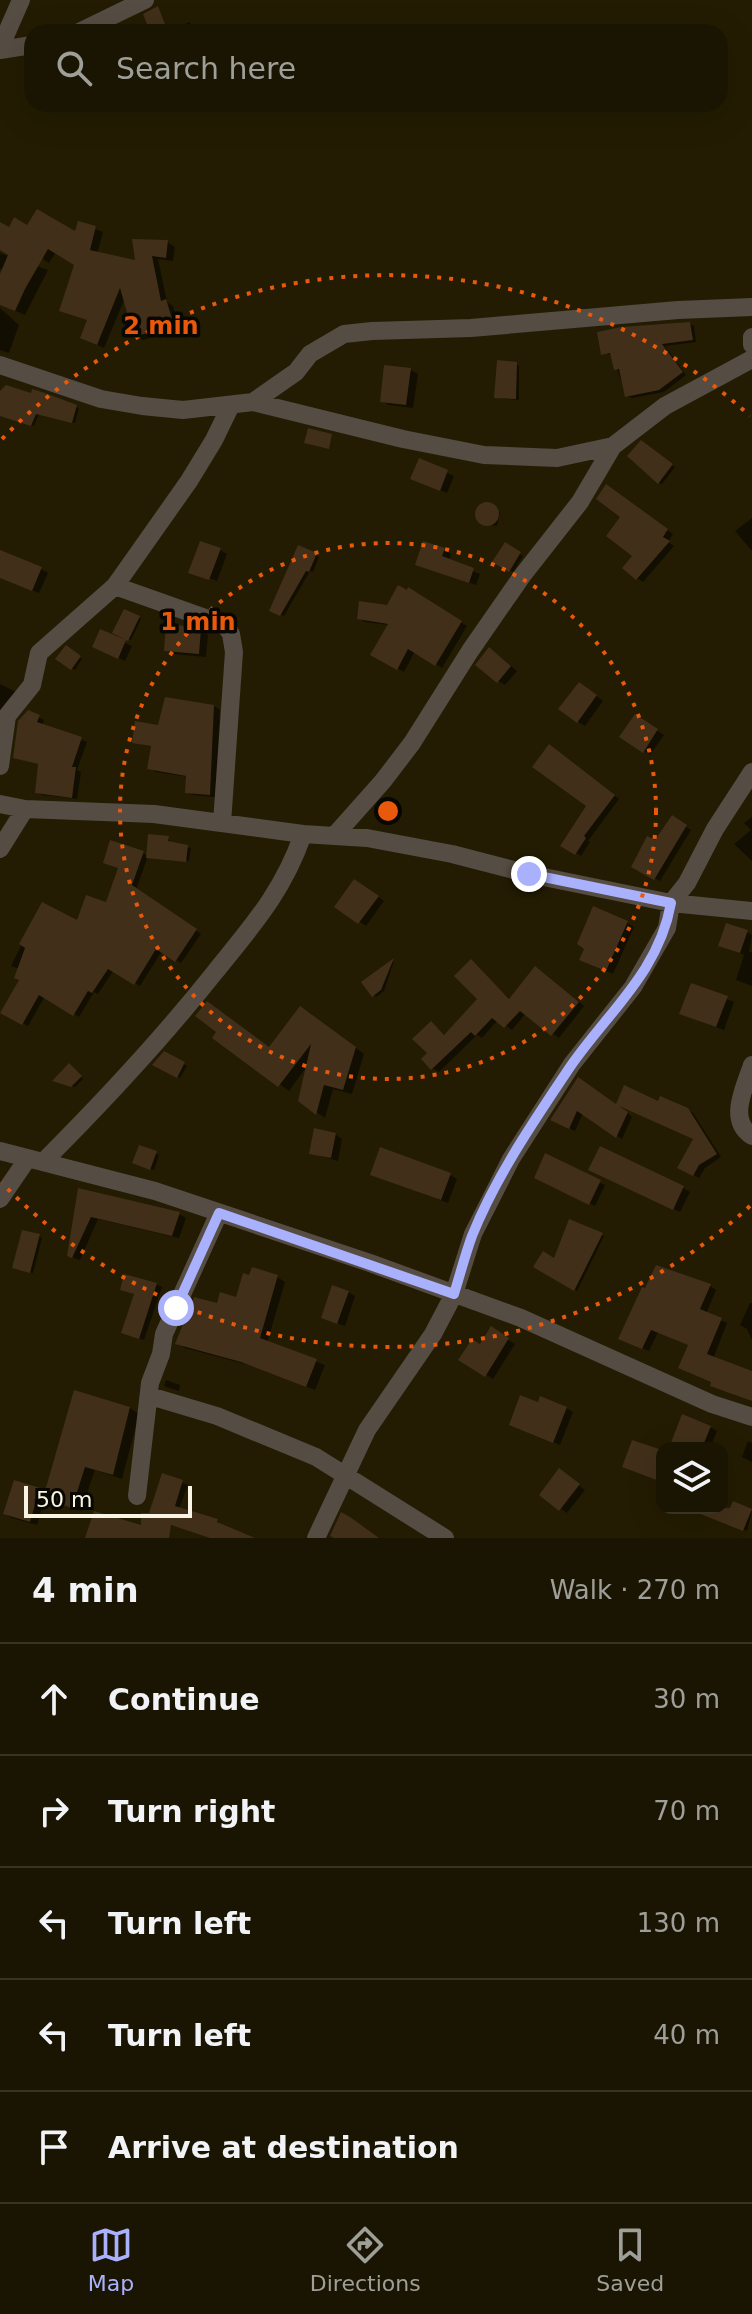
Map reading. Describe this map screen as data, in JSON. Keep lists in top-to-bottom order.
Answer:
{
  "scale_bar": "50 m",
  "page": {
    "search": "Search here",
    "scale": "50 m",
    "heading": ["4 min", "Walk · 270 m"],
    "list": [
      ["Continue", "30 m"],
      ["Turn right", "70 m"],
      ["Turn left", "130 m"],
      ["Turn left", "40 m"],
      "Arrive at destination"
    ],
    "nav": ["Map", "Directions", "Saved"]
  },
  "rings": ["2 min", "1 min"]
}
